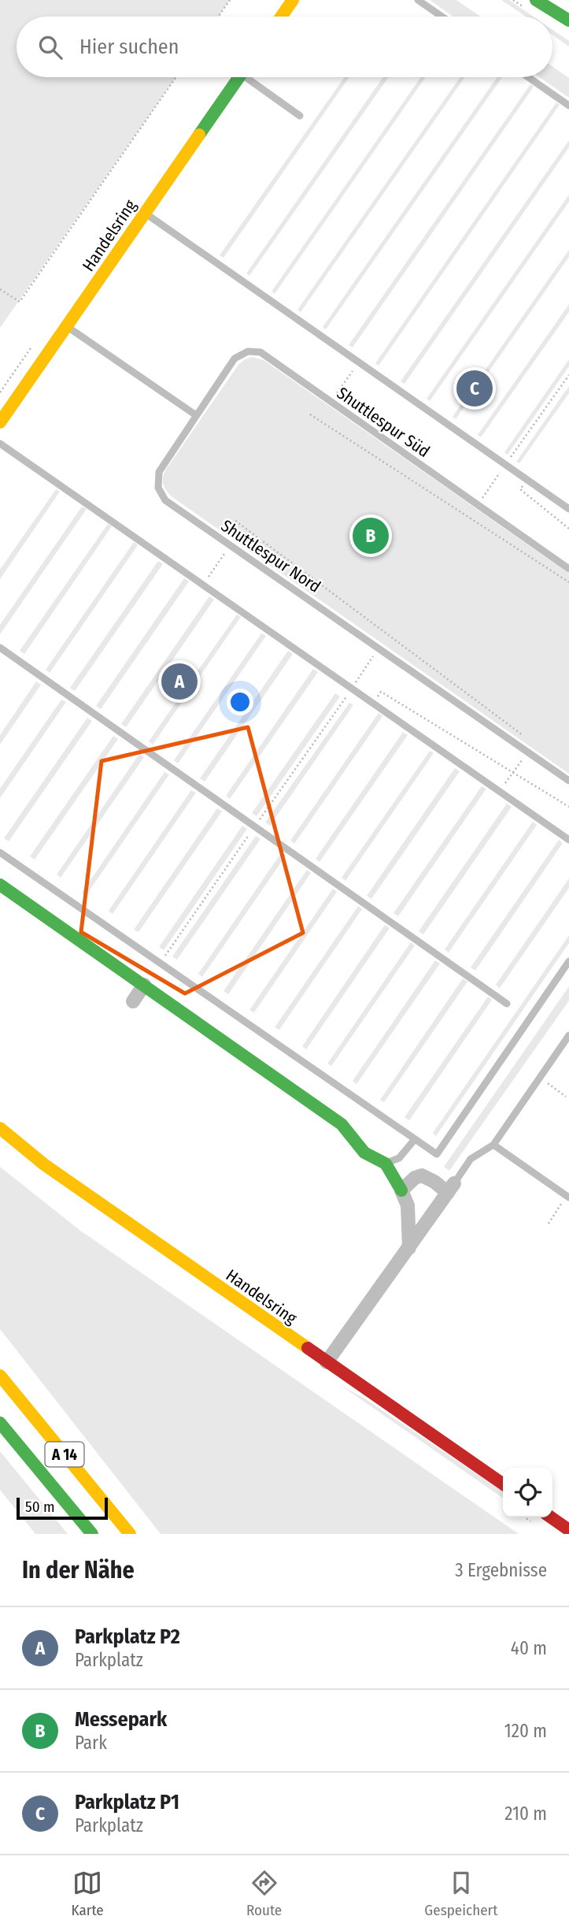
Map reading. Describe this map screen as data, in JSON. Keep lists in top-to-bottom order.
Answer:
{
  "streets": {
    "main road": ["Handelsring", "A 14"],
    "lane": ["Shuttlespur Süd", "Shuttlespur Nord"]
  },
  "crossings": [
    ["Shuttlespur Süd", "Shuttlespur Nord"]
  ],
  "scale_bar": "50 m",
  "page": {
    "search": "Hier suchen",
    "pins": ["C", "B", "A"],
    "scale": "50 m",
    "heading": ["In der Nähe", "3 Ergebnisse"],
    "list": [
      {
        "mark": "A",
        "name": "Parkplatz P2",
        "note": "Parkplatz",
        "value": "40 m"
      },
      {
        "mark": "B",
        "name": "Messepark",
        "note": "Park",
        "value": "120 m"
      },
      {
        "mark": "C",
        "name": "Parkplatz P1",
        "note": "Parkplatz",
        "value": "210 m"
      }
    ],
    "nav": ["Karte", "Route", "Gespeichert"]
  }
}
